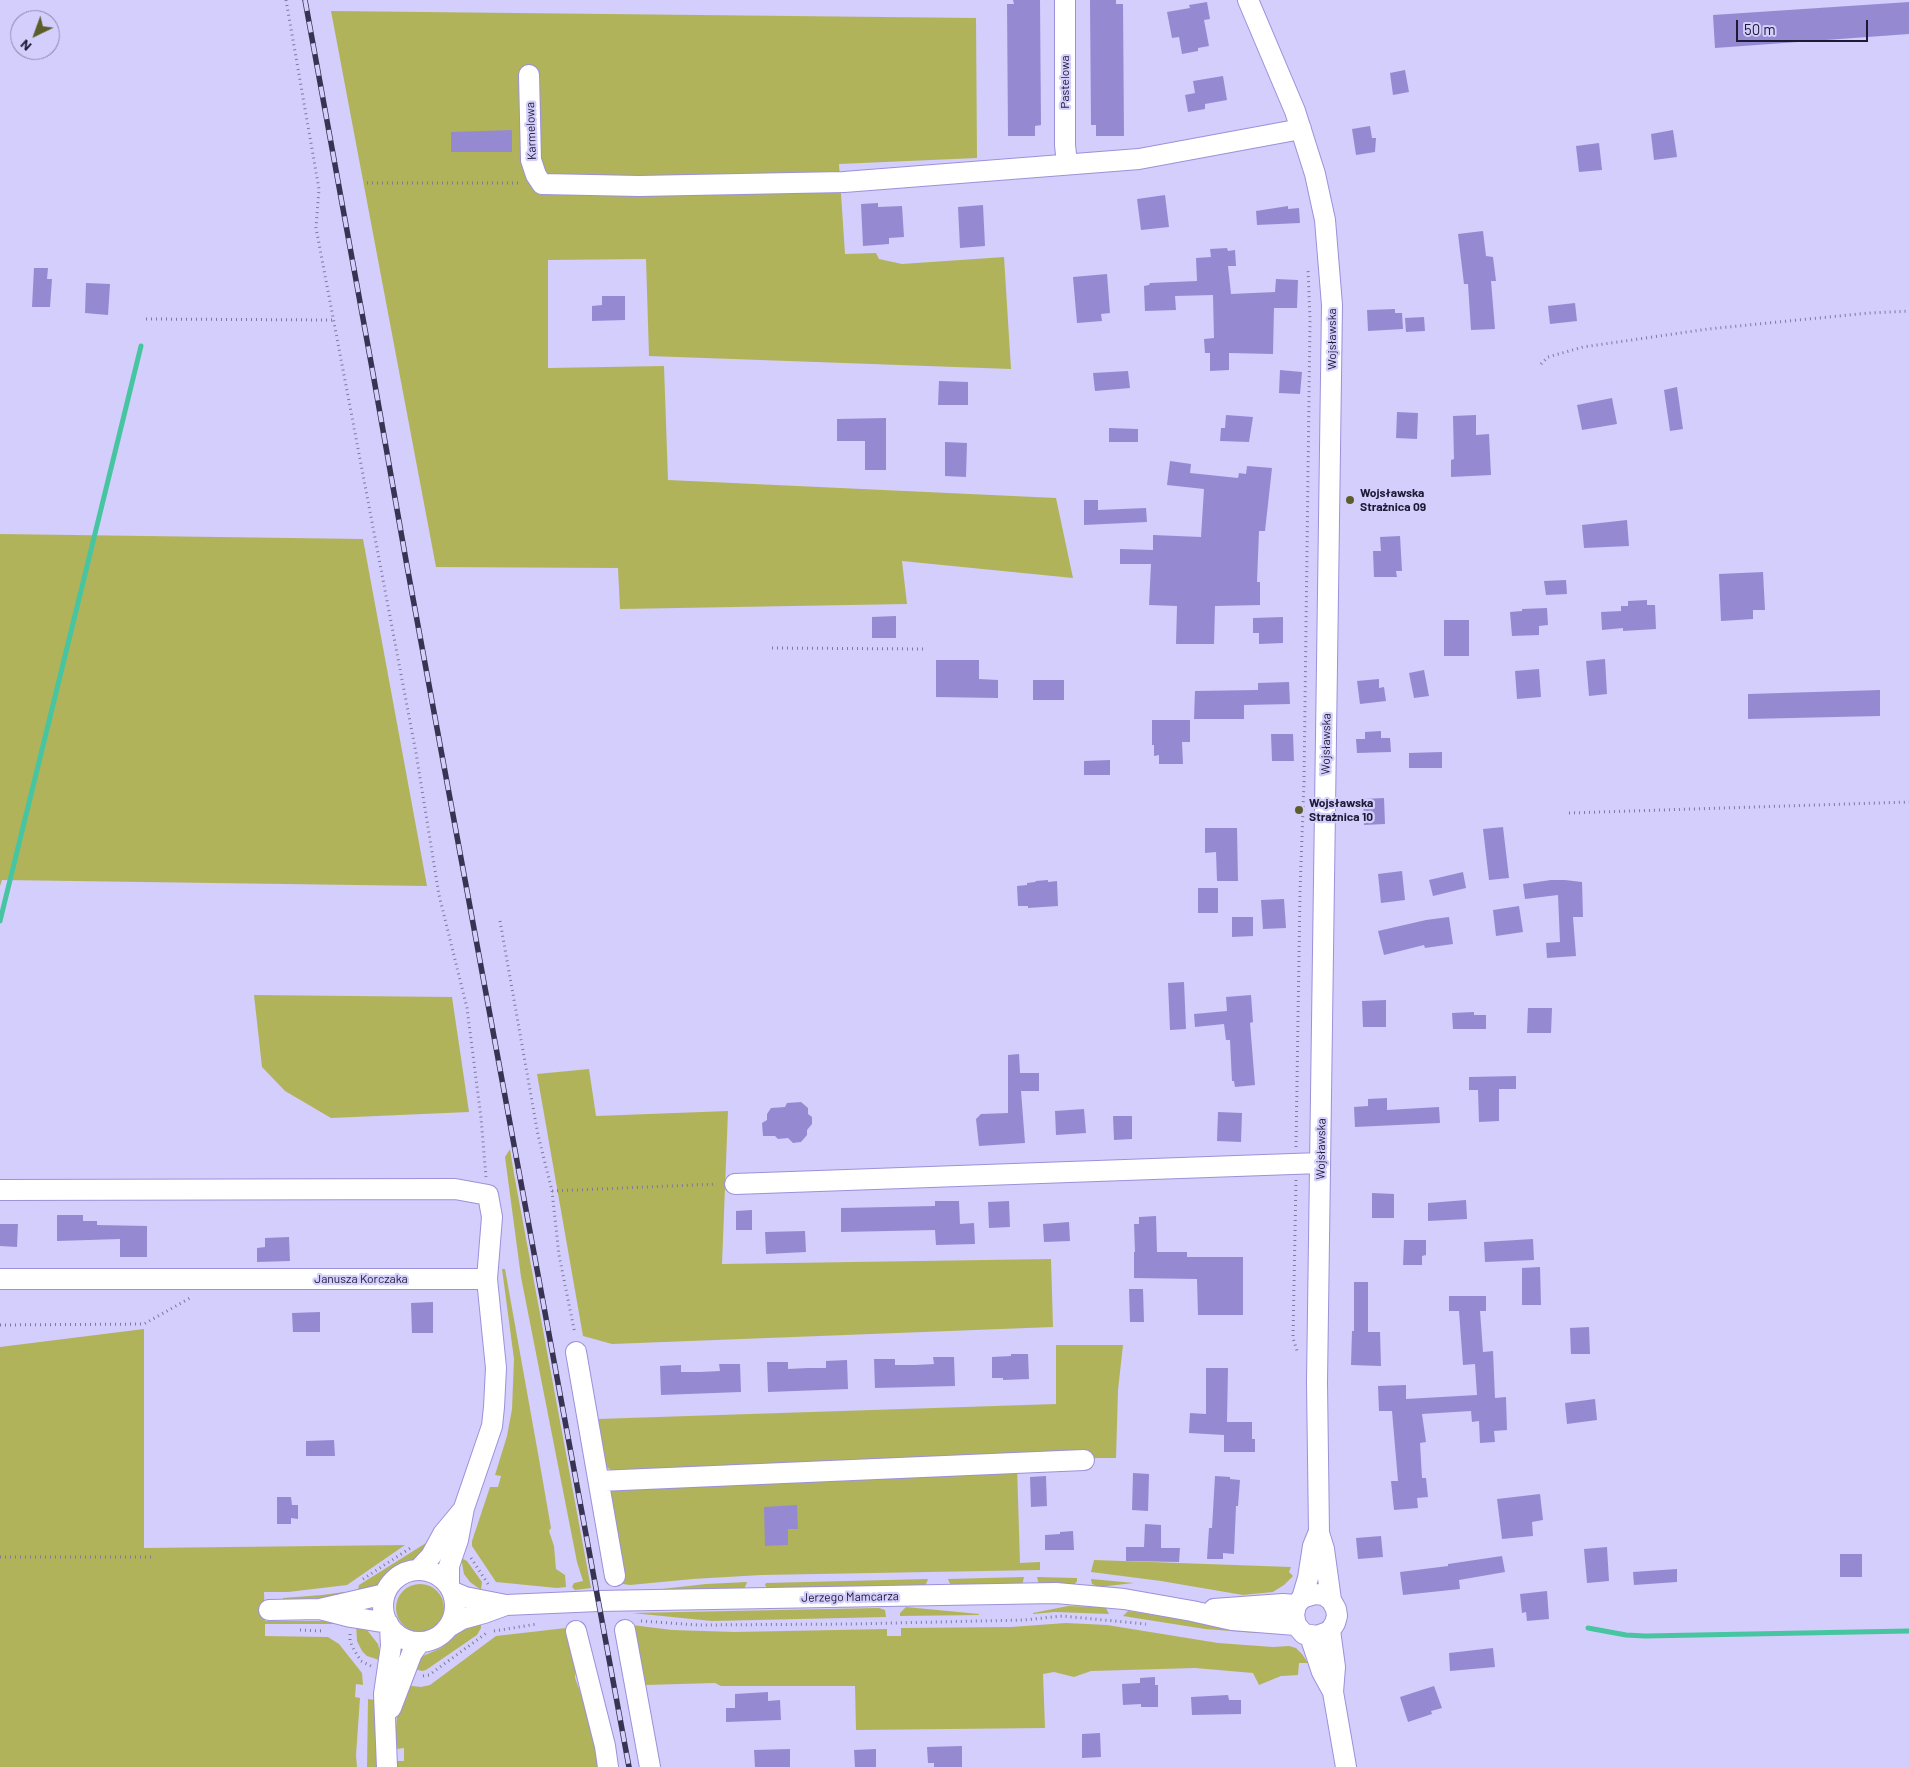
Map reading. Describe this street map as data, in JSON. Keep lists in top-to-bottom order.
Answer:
{
  "streets": {
    "street": [
      "Pastelowa",
      "Karmelowa",
      "Wojsławska",
      "Janusza Korczaka",
      "Jerzego Mamcarza"
    ]
  },
  "crossings": [
    ["Wojsławska", "Jerzego Mamcarza"]
  ],
  "places": ["Wojsławska Strażnica 09", "Wojsławska Strażnica 10"],
  "scale_bar": "50 m",
  "north": "bottom left"
}
